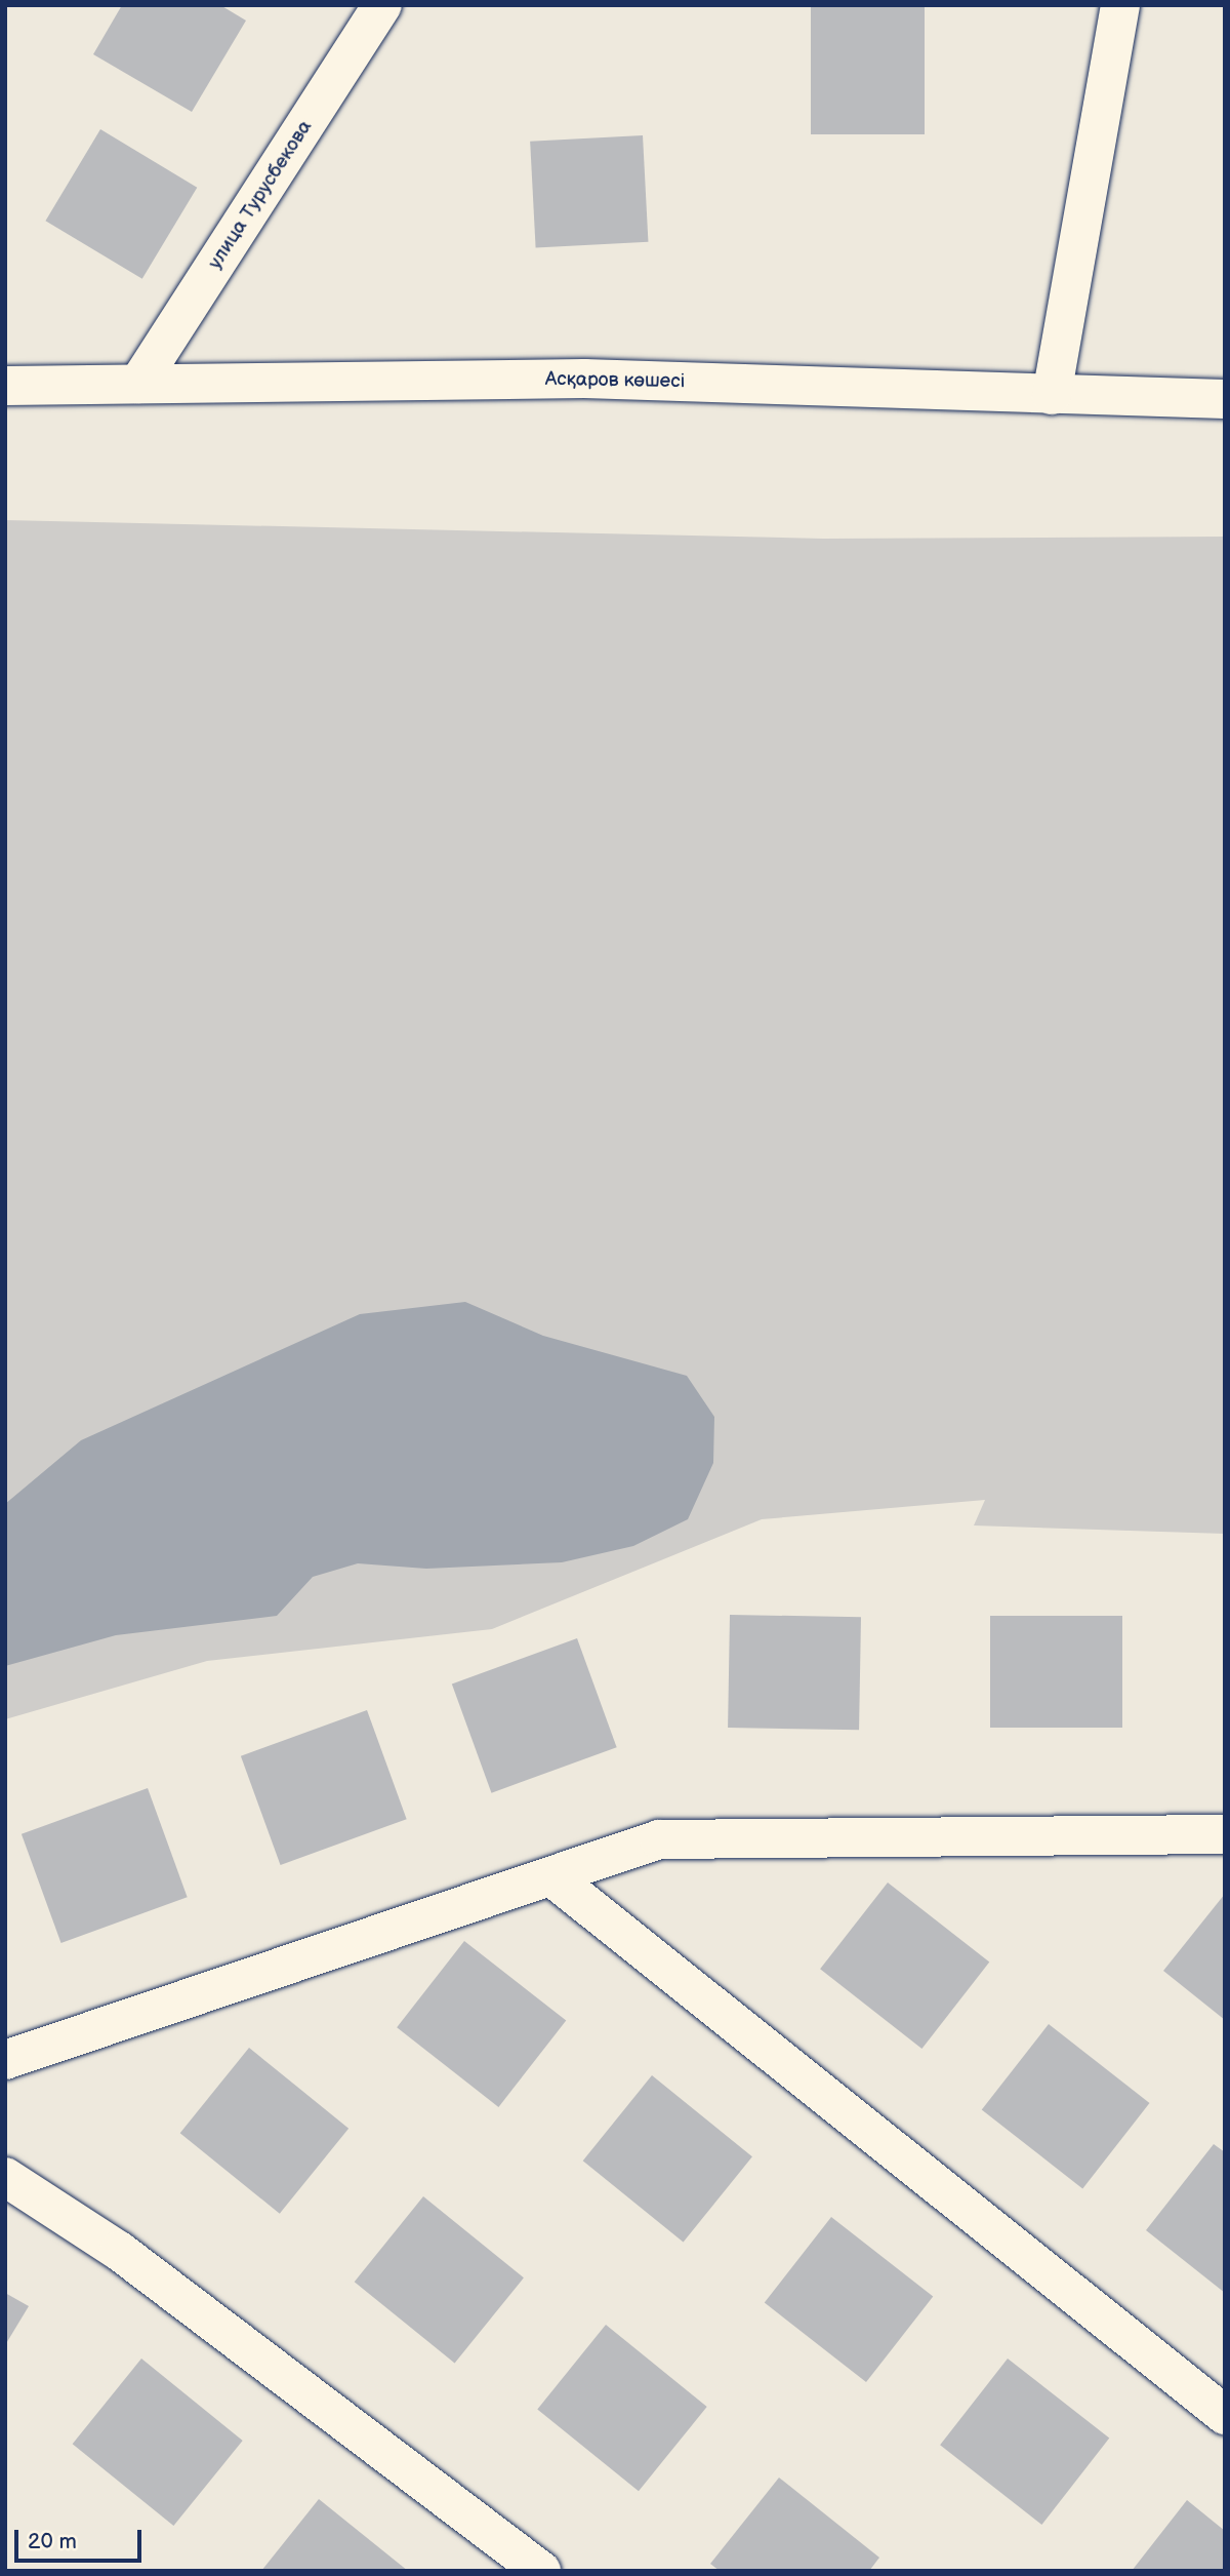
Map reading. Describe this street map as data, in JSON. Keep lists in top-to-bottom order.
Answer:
{
  "streets": {
    "street": ["улица Турусбекова", "Асқаров көшесі"]
  },
  "crossings": [
    ["улица Турусбекова", "Асқаров көшесі"]
  ],
  "scale_bar": "20 m"
}
